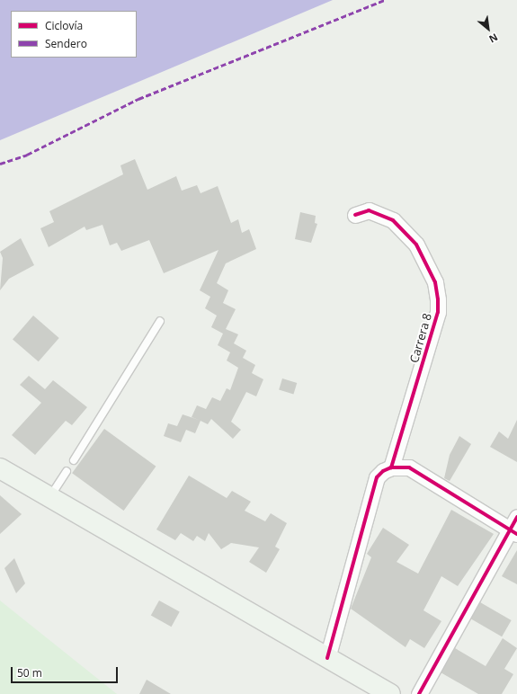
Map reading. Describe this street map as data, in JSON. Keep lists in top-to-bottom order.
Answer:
{
  "streets": {
    "street": ["Carrera 8"]
  },
  "legend": ["Ciclovía", "Sendero"],
  "scale_bar": "50 m",
  "north": "bottom right"
}
